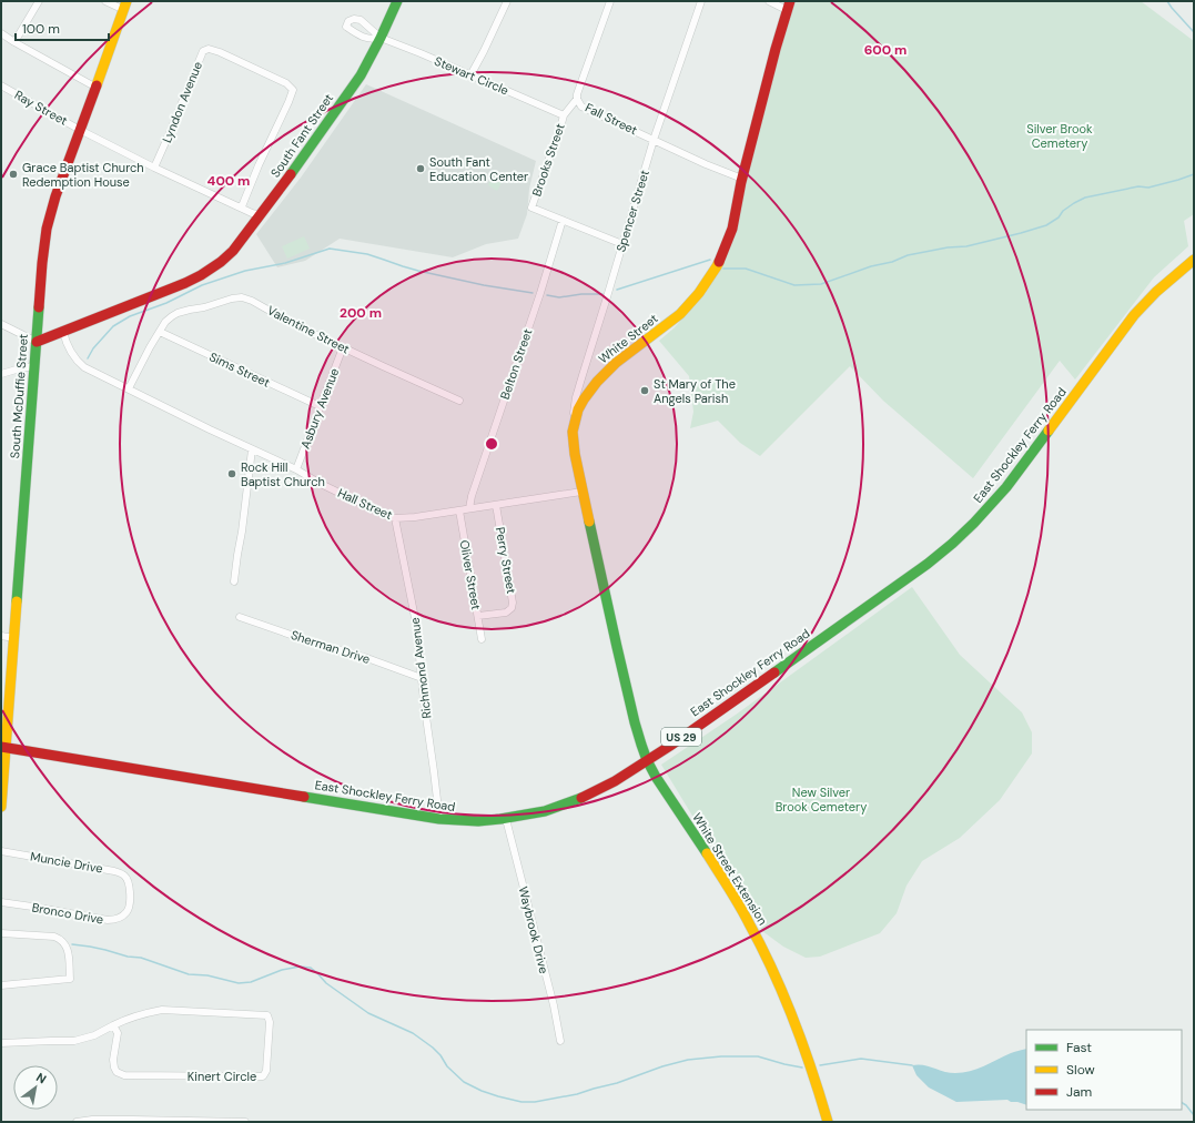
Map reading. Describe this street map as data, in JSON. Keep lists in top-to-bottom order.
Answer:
{
  "streets": {
    "main road": [
      "South Fant Street",
      "White Street",
      "South McDuffie Street",
      "East Shockley Ferry Road",
      "US 29",
      "White Street Extension"
    ],
    "street": [
      "Stewart Circle",
      "Lyndon Avenue",
      "Ray Street",
      "Fall Street",
      "Brooks Street",
      "Spencer Street",
      "Valentine Street",
      "Belton Street",
      "Sims Street",
      "Asbury Avenue",
      "Hall Street",
      "Perry Street",
      "Oliver Street",
      "Sherman Drive",
      "Richmond Avenue",
      "Muncie Drive",
      "Bronco Drive",
      "Waybrook Drive",
      "Kinert Circle"
    ]
  },
  "crossings": [
    ["Stewart Circle", "South Fant Street"],
    ["Stewart Circle", "Brooks Street"],
    ["Lyndon Avenue", "Ray Street"],
    ["Ray Street", "South Fant Street"],
    ["Ray Street", "South McDuffie Street"],
    ["Fall Street", "Brooks Street"],
    ["Fall Street", "Spencer Street"],
    ["Fall Street", "White Street"],
    ["South Fant Street", "South McDuffie Street"],
    ["South Fant Street", "Hall Street"],
    ["Brooks Street", "Spencer Street"],
    ["Brooks Street", "Belton Street"],
    ["Spencer Street", "White Street"],
    ["Valentine Street", "Sims Street"],
    ["Valentine Street", "Asbury Avenue"],
    ["Valentine Street", "Hall Street"],
    ["White Street", "East Shockley Ferry Road"],
    ["White Street", "Hall Street"],
    ["White Street", "White Street Extension"],
    ["Belton Street", "Hall Street"],
    ["Sims Street", "Asbury Avenue"],
    ["South McDuffie Street", "East Shockley Ferry Road"],
    ["Asbury Avenue", "Hall Street"],
    ["East Shockley Ferry Road", "Richmond Avenue"],
    ["East Shockley Ferry Road", "White Street Extension"],
    ["East Shockley Ferry Road", "Waybrook Drive"],
    ["Hall Street", "Perry Street"],
    ["Hall Street", "Oliver Street"],
    ["Hall Street", "Richmond Avenue"],
    ["Perry Street", "Oliver Street"],
    ["Sherman Drive", "Richmond Avenue"],
    ["Muncie Drive", "Bronco Drive"]
  ],
  "parks": ["Silver Brook Cemetery", "New Silver Brook Cemetery"],
  "places": [
    "South Fant Education Center",
    "Grace Baptist Church Redemption House",
    "St Mary of The Angels Parish",
    "Rock Hill Baptist Church"
  ],
  "legend": ["Fast", "Slow", "Jam"],
  "scale_bar": "100 m",
  "north": "top right",
  "rings": ["600 m", "400 m", "200 m"]
}
